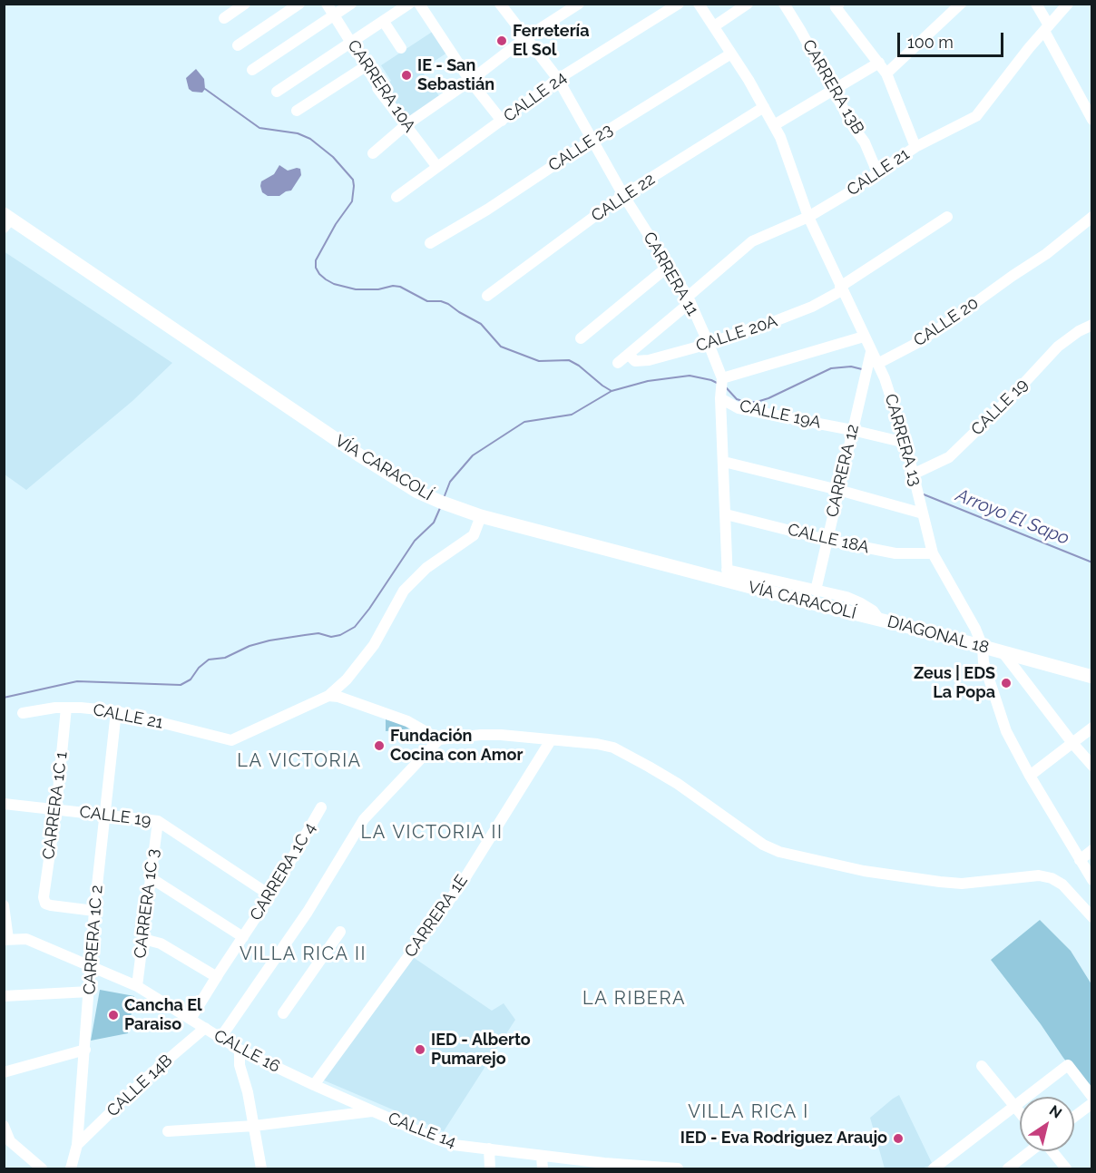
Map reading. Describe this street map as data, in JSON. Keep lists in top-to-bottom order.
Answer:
{
  "streets": {
    "main road": ["VÍA CARACOLÍ", "DIAGONAL 18"],
    "street": [
      "CARRERA 10A",
      "CARRERA 13B",
      "CALLE 24",
      "CALLE 23",
      "CALLE 21",
      "CALLE 22",
      "CARRERA 11",
      "CALLE 20",
      "CALLE 20A",
      "CALLE 19",
      "CALLE 19A",
      "CARRERA 13",
      "CARRERA 12",
      "CALLE 18A",
      "CARRERA 1C 1",
      "CARRERA 1C 4",
      "CARRERA 1C 3",
      "CARRERA 1E",
      "CARRERA 1C 2",
      "CALLE 16",
      "CALLE 14B",
      "CALLE 14"
    ]
  },
  "crossings": [
    ["CARRERA 10A", "CALLE 24"],
    ["CARRERA 13B", "CALLE 21"],
    ["CALLE 24", "CARRERA 11"],
    ["CALLE 23", "CARRERA 11"],
    ["CALLE 23", "CARRERA 13"],
    ["CALLE 21", "CARRERA 11"],
    ["CALLE 21", "CALLE 20A"],
    ["CALLE 21", "CARRERA 13"],
    ["CALLE 21", "CARRERA 1C 1"],
    ["CALLE 21", "CARRERA 1C 2"],
    ["CALLE 22", "CARRERA 11"],
    ["CALLE 22", "CARRERA 13"],
    ["CARRERA 11", "CALLE 20A"],
    ["CARRERA 11", "CALLE 19A"],
    ["CARRERA 11", "VÍA CARACOLÍ"],
    ["CARRERA 11", "CALLE 18A"],
    ["CARRERA 11", "DIAGONAL 18"],
    ["CALLE 20", "CARRERA 13"],
    ["CALLE 20", "CARRERA 12"],
    ["CALLE 20A", "CARRERA 13"],
    ["CALLE 19", "CARRERA 13"],
    ["CALLE 19", "CARRERA 1C 1"],
    ["CALLE 19", "CARRERA 1C 4"],
    ["CALLE 19", "CARRERA 1C 3"],
    ["CALLE 19", "CARRERA 1C 2"],
    ["CALLE 19A", "CARRERA 13"],
    ["CALLE 19A", "CARRERA 12"],
    ["CARRERA 13", "CARRERA 12"],
    ["CARRERA 13", "CALLE 18A"],
    ["CARRERA 13", "DIAGONAL 18"],
    ["VÍA CARACOLÍ", "DIAGONAL 18"],
    ["CARRERA 12", "CALLE 18A"],
    ["CARRERA 12", "DIAGONAL 18"],
    ["CARRERA 1C 1", "CARRERA 1C 2"],
    ["CARRERA 1C 4", "CALLE 16"],
    ["CARRERA 1C 3", "CALLE 16"],
    ["CARRERA 1E", "CALLE 16"],
    ["CARRERA 1C 2", "CALLE 16"],
    ["CARRERA 1C 2", "CALLE 14B"],
    ["CALLE 16", "CALLE 14B"],
    ["CALLE 16", "CALLE 14"]
  ],
  "districts": [
    "LA VICTORIA",
    "LA VICTORIA II",
    "VILLA RICA II",
    "LA RIBERA",
    "VILLA RICA I"
  ],
  "water": ["Arroyo El Sapo"],
  "places": [
    "Ferretería El Sol",
    "IE - San Sebastián",
    "Zeus | EDS La Popa",
    "Fundación Cocina con Amor",
    "Cancha El Paraiso",
    "IED - Alberto Pumarejo",
    "IED - Eva Rodriguez Araujo"
  ],
  "scale_bar": "100 m",
  "north": "top right"
}
